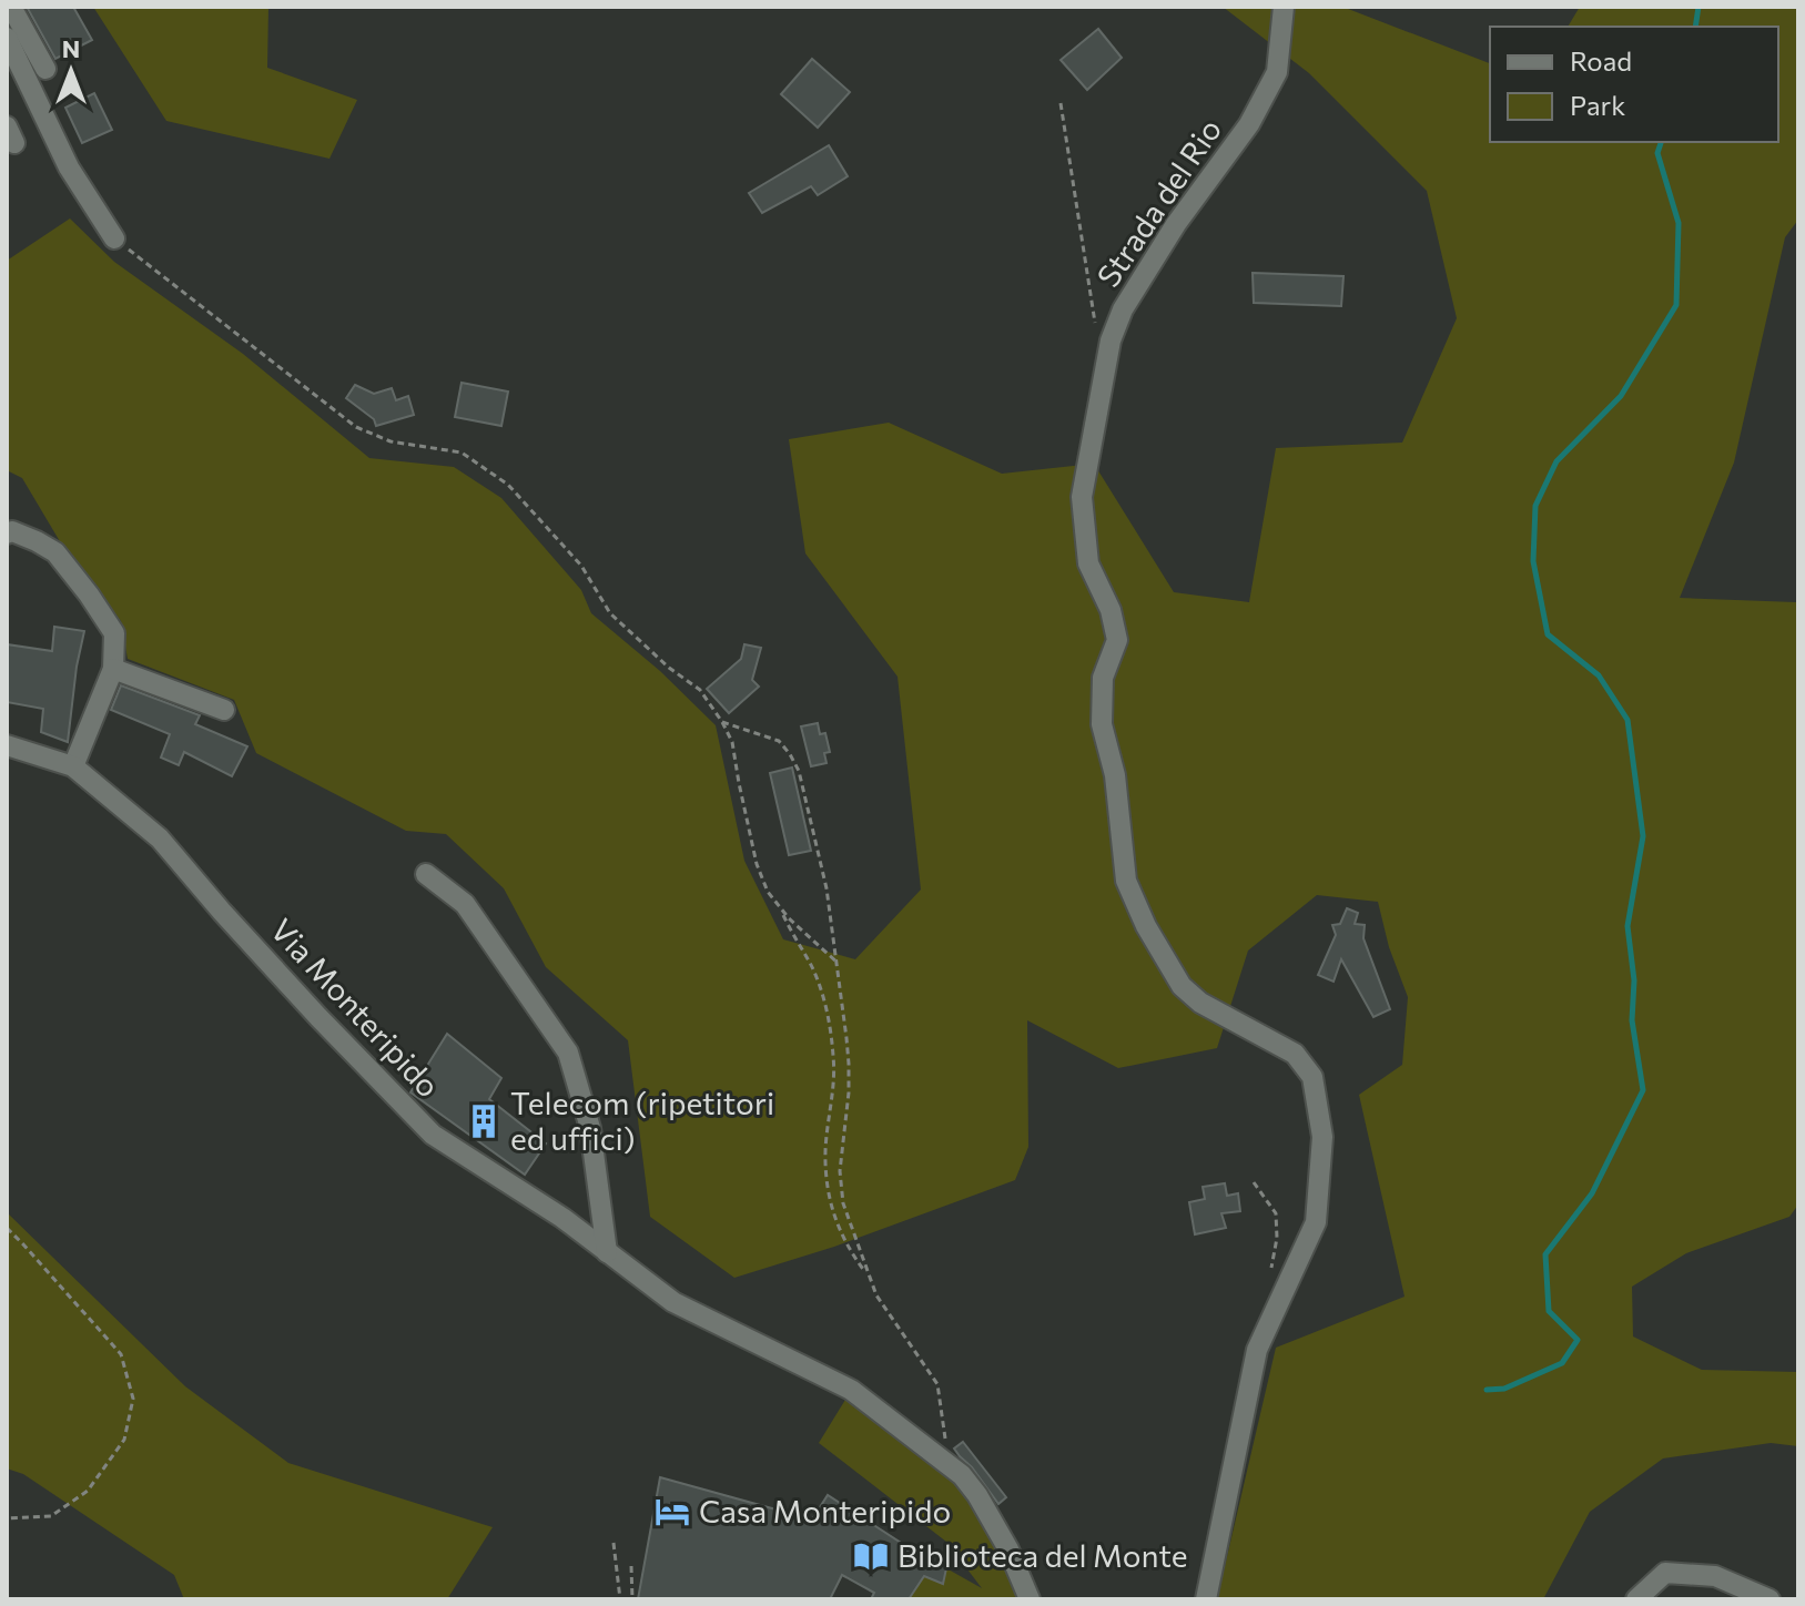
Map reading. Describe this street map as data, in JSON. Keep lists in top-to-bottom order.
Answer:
{
  "streets": {
    "street": ["Strada del Rio", "Via Monteripido"]
  },
  "places": {
    "building": ["Telecom (ripetitori ed uffici)"],
    "hotel": ["Casa Monteripido"],
    "library": ["Biblioteca del Monte"]
  },
  "legend": ["Road", "Park"],
  "north": "top"
}
